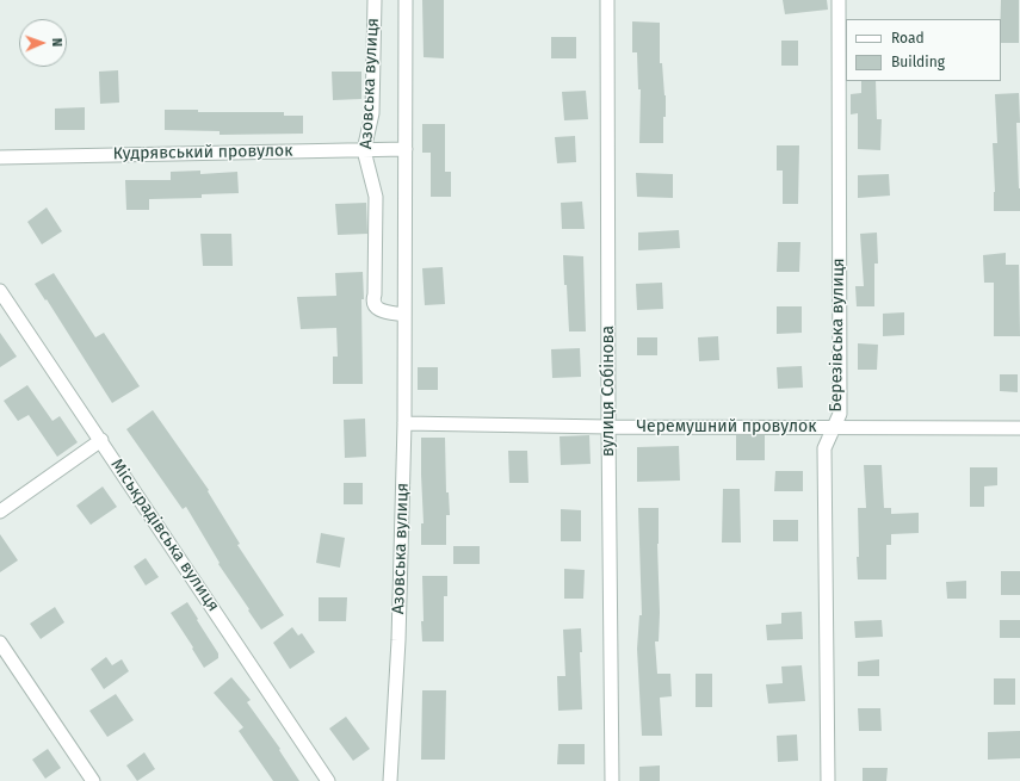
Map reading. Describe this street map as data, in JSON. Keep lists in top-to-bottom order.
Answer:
{
  "streets": {
    "street": [
      "Азовська вулиця",
      "Кудрявський провулок",
      "Березівська вулиця",
      "вулиця Собінова",
      "Черемушний провулок",
      "Міськрадівська вулиця"
    ]
  },
  "crossings": [
    ["Азовська вулиця", "Кудрявський провулок"],
    ["Азовська вулиця", "Черемушний провулок"],
    ["Березівська вулиця", "Черемушний провулок"],
    ["вулиця Собінова", "Черемушний провулок"]
  ],
  "legend": ["Road", "Building"],
  "north": "right"
}
